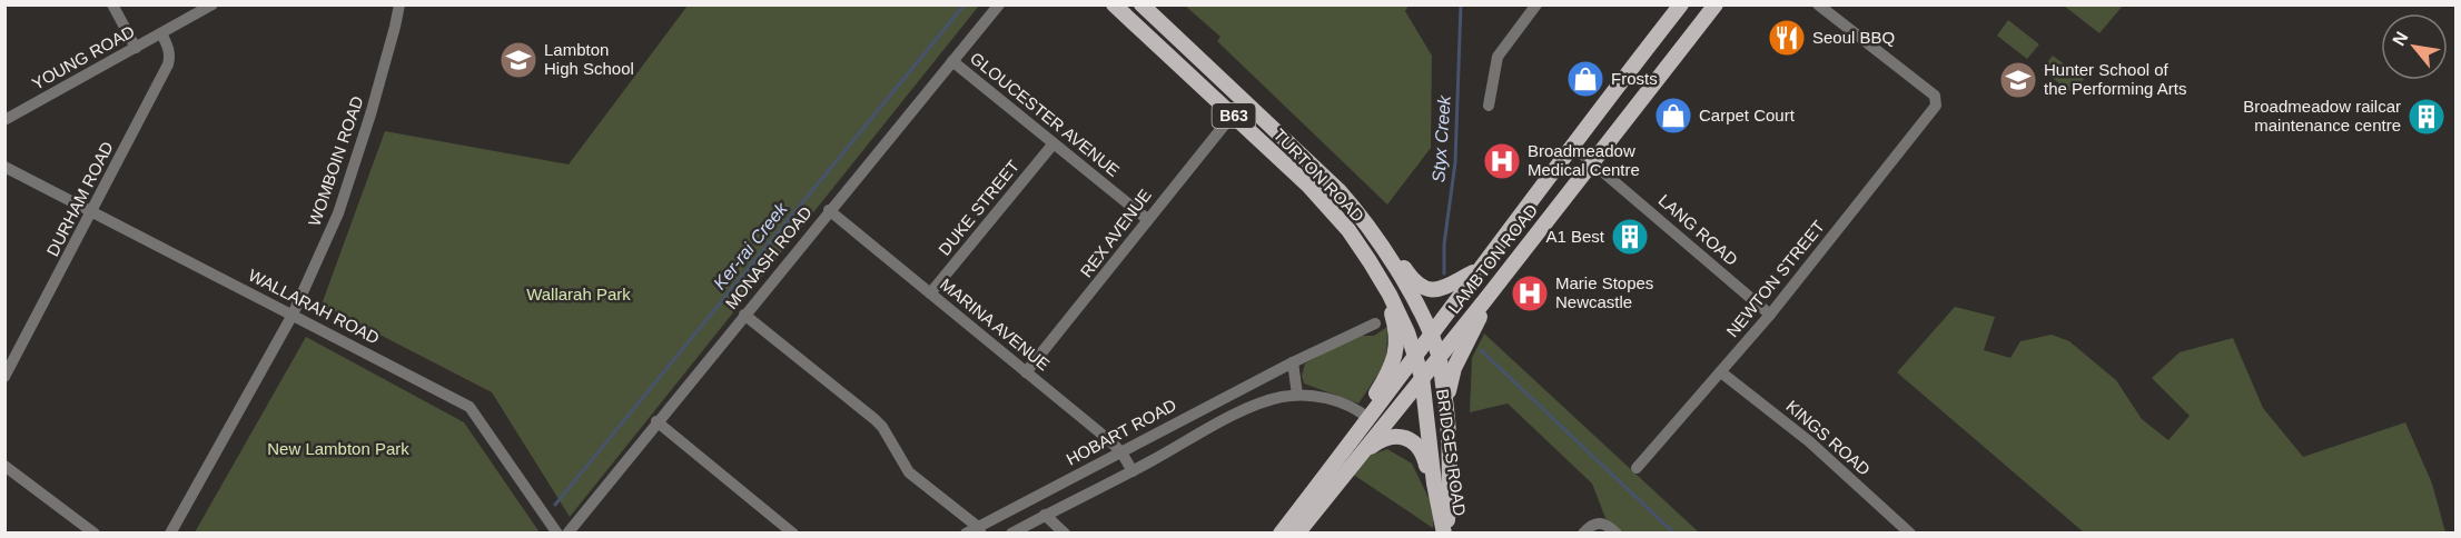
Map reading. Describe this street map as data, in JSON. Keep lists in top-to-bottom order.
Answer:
{
  "streets": {
    "main road": [
      "B63",
      "TURTON ROAD",
      "LAMBTON ROAD",
      "BRIDGES ROAD"
    ],
    "street": [
      "YOUNG ROAD",
      "GLOUCESTER AVENUE",
      "WOMBOIN ROAD",
      "DURHAM ROAD",
      "DUKE STREET",
      "LANG ROAD",
      "REX AVENUE",
      "MONASH ROAD",
      "NEWTON STREET",
      "WALLARAH ROAD",
      "MARINA AVENUE",
      "HOBART ROAD",
      "KINGS ROAD"
    ]
  },
  "crossings": [
    ["YOUNG ROAD", "DURHAM ROAD"],
    ["GLOUCESTER AVENUE", "DUKE STREET"],
    ["GLOUCESTER AVENUE", "REX AVENUE"],
    ["GLOUCESTER AVENUE", "MONASH ROAD"],
    ["WOMBOIN ROAD", "WALLARAH ROAD"],
    ["TURTON ROAD", "REX AVENUE"],
    ["TURTON ROAD", "LAMBTON ROAD"],
    ["TURTON ROAD", "BRIDGES ROAD"],
    ["DURHAM ROAD", "WALLARAH ROAD"],
    ["DUKE STREET", "MARINA AVENUE"],
    ["LANG ROAD", "LAMBTON ROAD"],
    ["LANG ROAD", "NEWTON STREET"],
    ["REX AVENUE", "MARINA AVENUE"],
    ["MONASH ROAD", "MARINA AVENUE"],
    ["LAMBTON ROAD", "BRIDGES ROAD"],
    ["NEWTON STREET", "KINGS ROAD"],
    ["MARINA AVENUE", "HOBART ROAD"]
  ],
  "water": ["Styx Creek", "Ker-rai Creek"],
  "parks": ["Wallarah Park", "New Lambton Park"],
  "places": {
    "restaurant": ["Seoul BBQ"],
    "school or university": ["Lambton High School", "Hunter School of the Performing Arts"],
    "shop": ["Frosts", "Carpet Court"],
    "building": ["Broadmeadow railcar maintenance centre", "A1 Best"],
    "hospital": ["Broadmeadow Medical Centre", "Marie Stopes Newcastle"]
  },
  "north": "top left"
}
